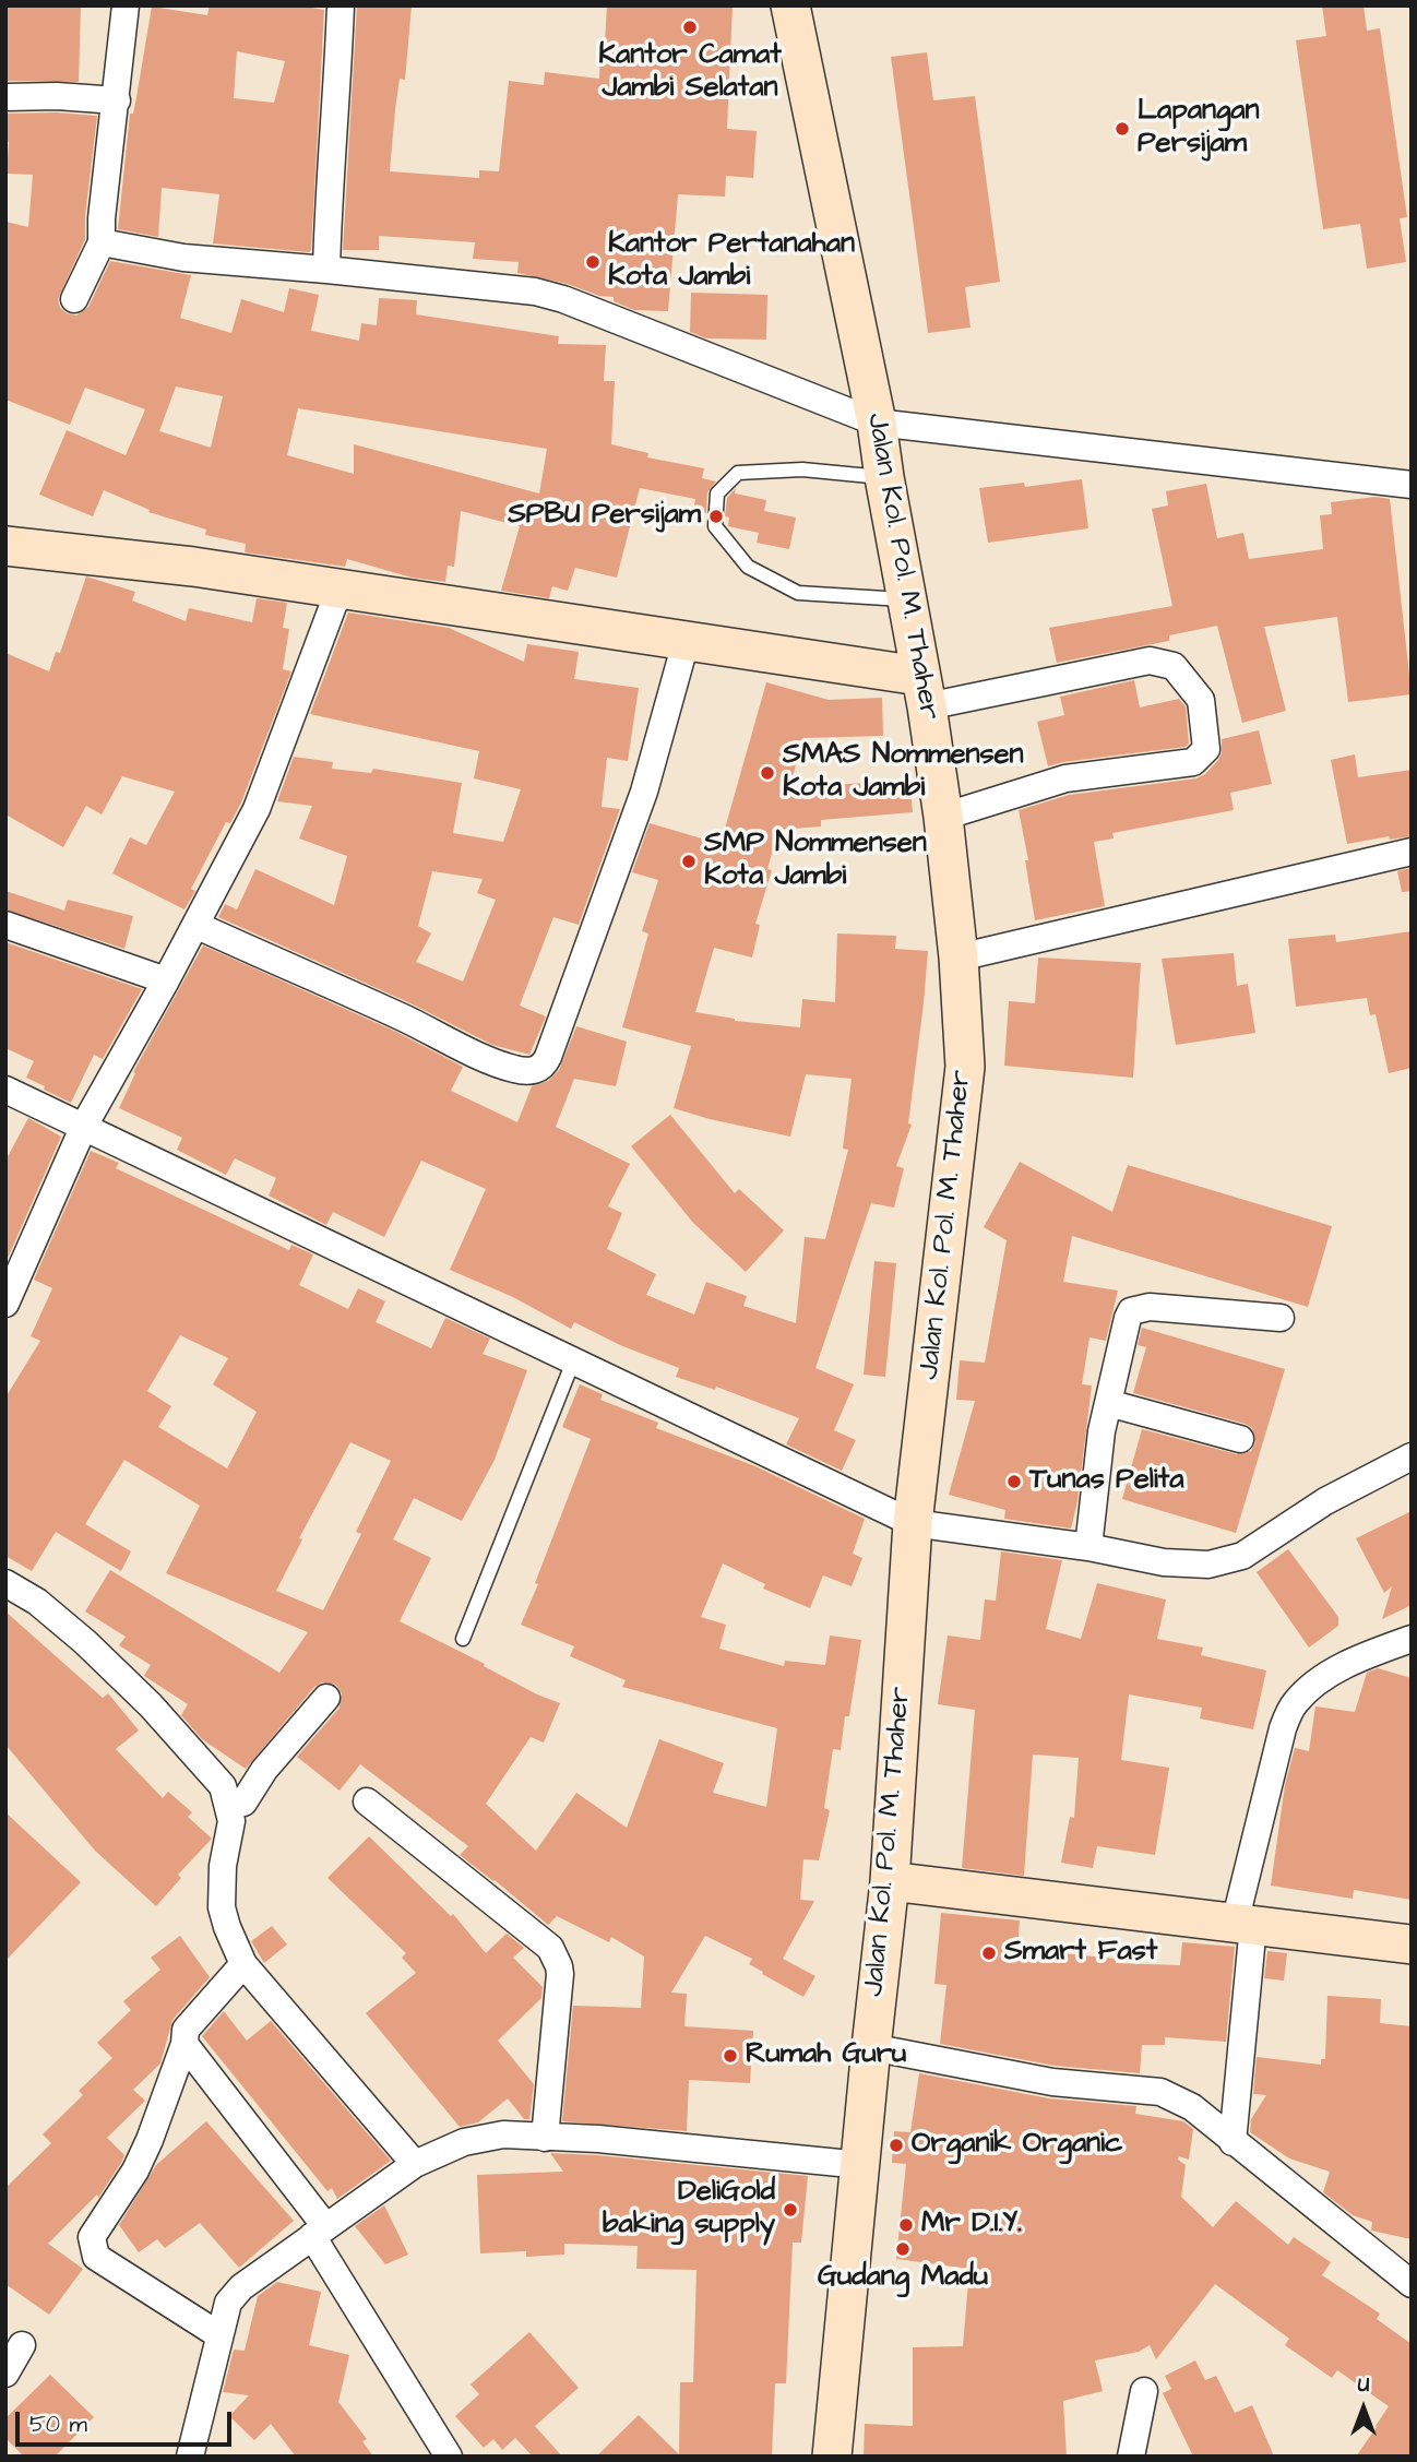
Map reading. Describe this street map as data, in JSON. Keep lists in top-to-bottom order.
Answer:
{
  "streets": {
    "street": ["Jalan Kol. Pol. M. Thaher"]
  },
  "places": [
    "Kantor Camat Jambi Selatan",
    "Lapangan Persijam",
    "Kantor Pertanahan Kota Jambi",
    "SPBU Persijam",
    "SMAS Nommensen Kota Jambi",
    "SMP Nommensen Kota Jambi",
    "Tunas Pelita",
    "Smart Fast",
    "Rumah Guru",
    "Organik Organic",
    "DeliGold baking supply",
    "Mr D.I.Y.",
    "Gudang Madu"
  ],
  "scale_bar": "50 m",
  "north": "top"
}
